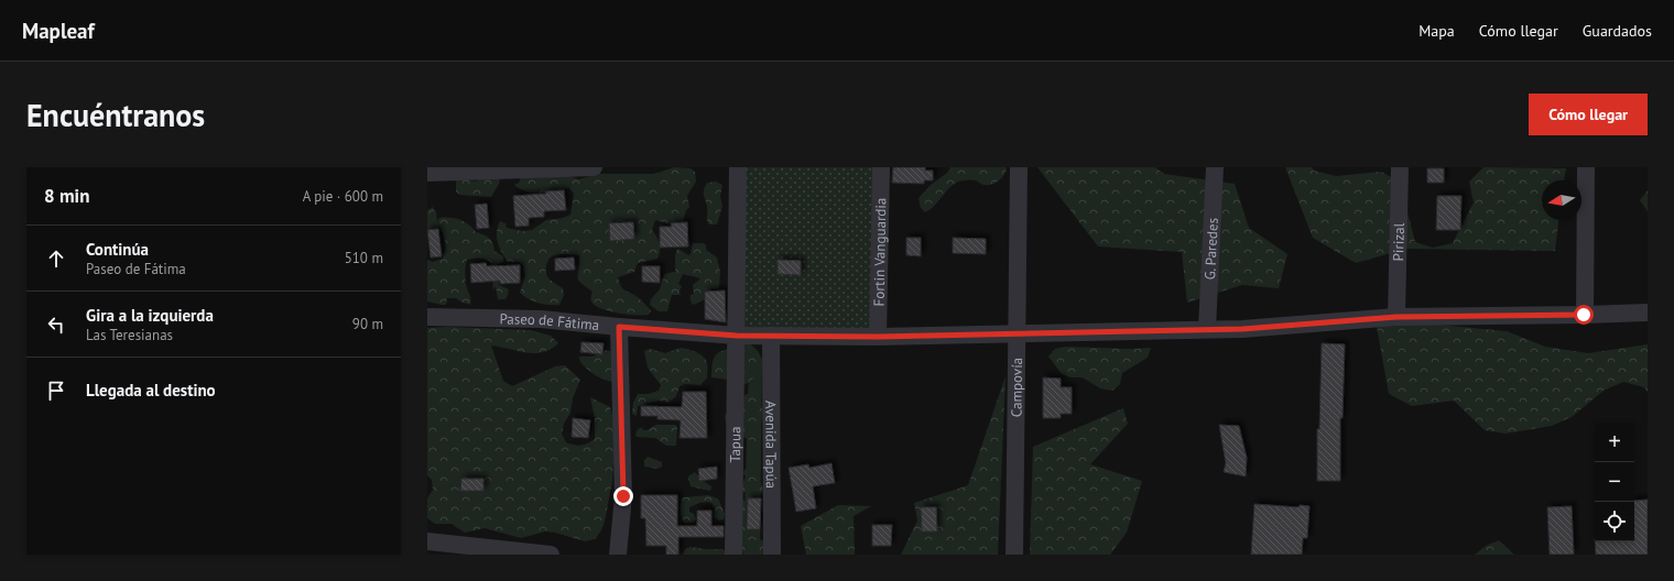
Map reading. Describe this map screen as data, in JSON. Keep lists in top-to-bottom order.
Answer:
{
  "streets": {
    "street": [
      "Pirizal",
      "G. Paredes",
      "Fortin Vanguardia",
      "Paseo de Fátima",
      "Campovía",
      "Tapua",
      "Avenida Tapúa"
    ]
  },
  "crossings": [
    ["Pirizal", "Paseo de Fátima"],
    ["G. Paredes", "Paseo de Fátima"],
    ["Fortin Vanguardia", "Paseo de Fátima"],
    ["Paseo de Fátima", "Campovía"],
    ["Paseo de Fátima", "Tapua"],
    ["Paseo de Fátima", "Avenida Tapúa"]
  ],
  "north": "left",
  "page": {
    "header": "Mapleaf",
    "nav": ["Mapa", "Cómo llegar", "Guardados"],
    "buttons": "Cómo llegar",
    "title": "Encuéntranos",
    "heading": ["8 min", "A pie · 600 m"],
    "list": [
      ["Continúa", "Paseo de Fátima", "510 m"],
      ["Gira a la izquierda", "Las Teresianas", "90 m"],
      "Llegada al destino"
    ],
    "map_buttons": ["+", "−"]
  }
}
